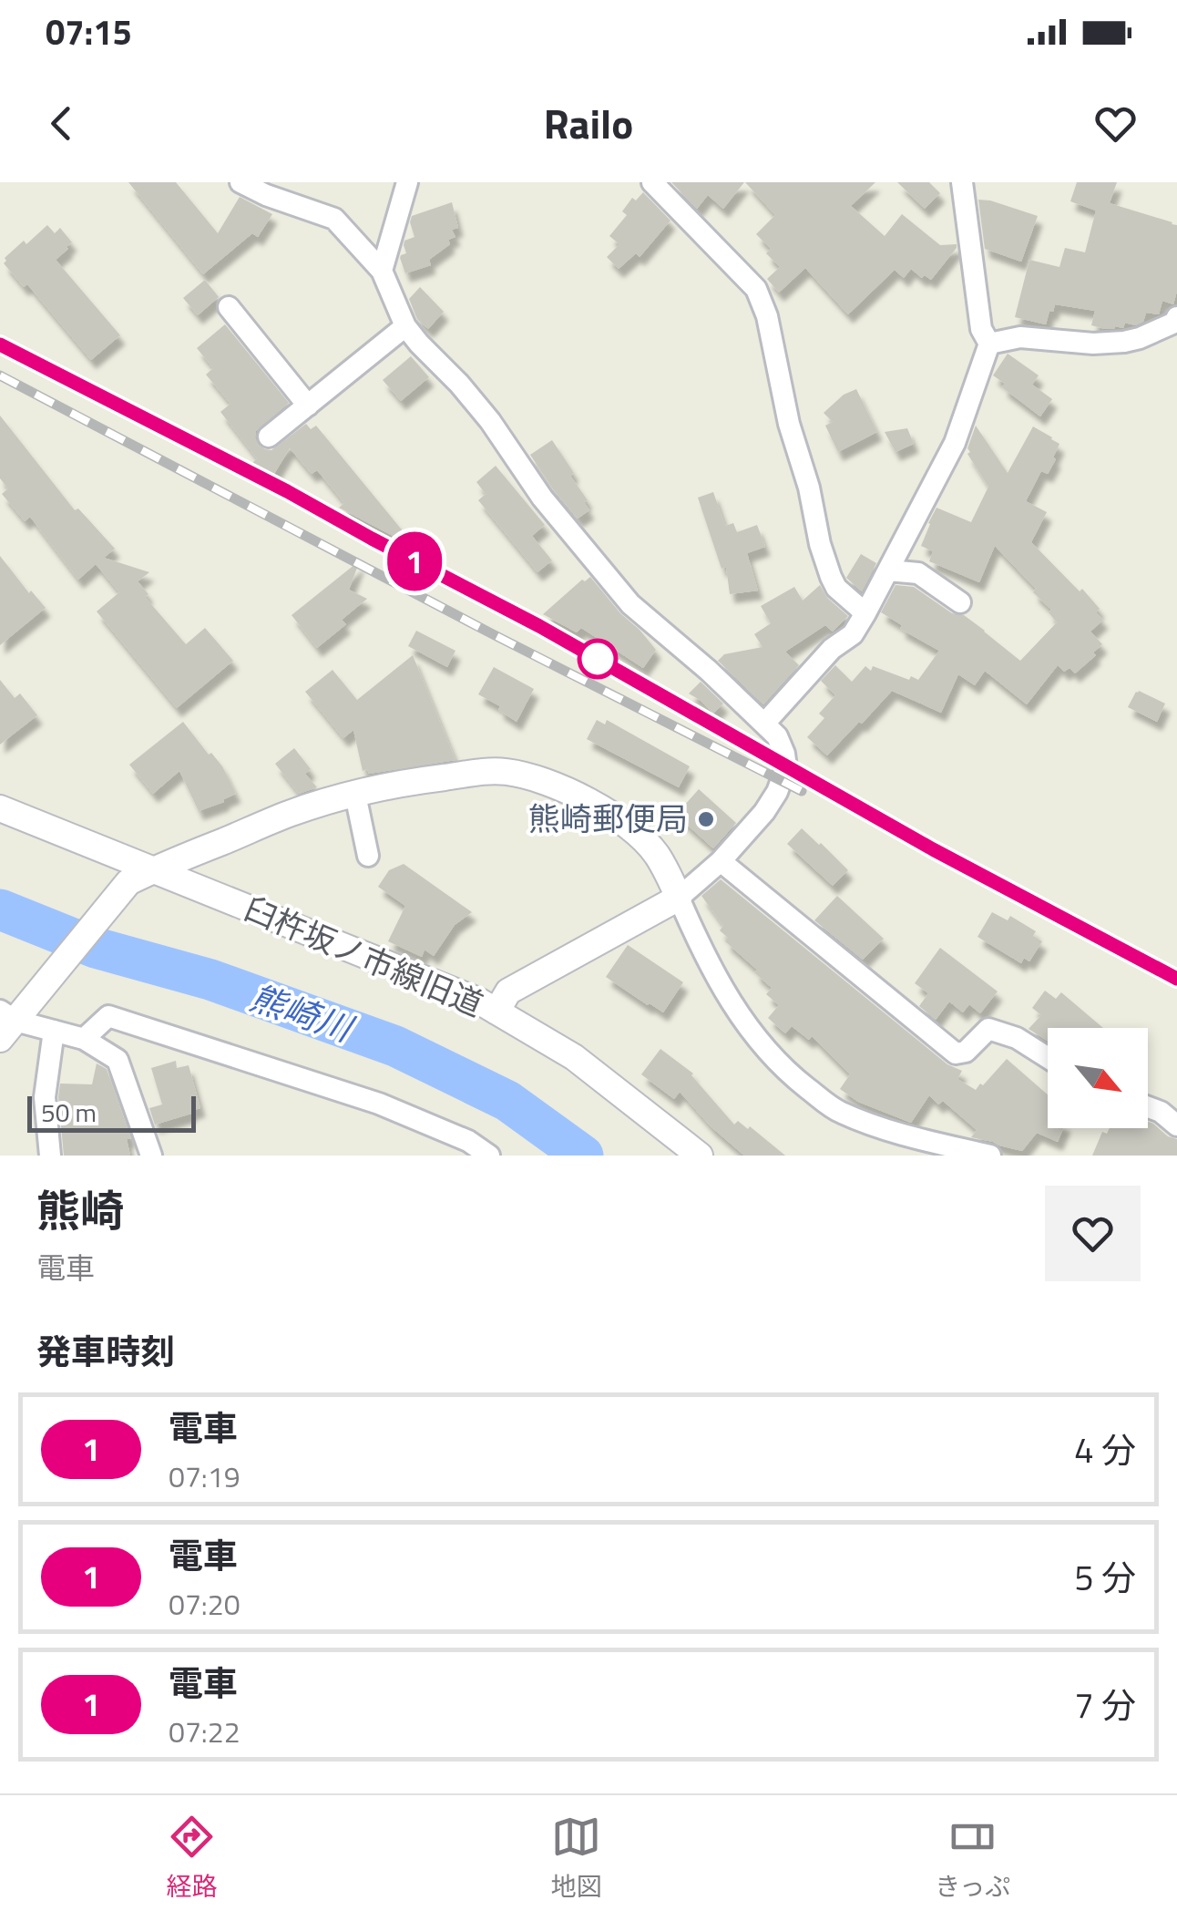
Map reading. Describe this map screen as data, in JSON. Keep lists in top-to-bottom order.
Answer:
{
  "streets": {
    "street": ["臼杵坂ノ市線旧道"]
  },
  "water": ["熊崎川"],
  "places": ["熊崎郵便局"],
  "scale_bar": "50 m",
  "north": "bottom right",
  "page": {
    "status": "07:15",
    "header": "Railo",
    "on_map": "1",
    "scale": "50 m",
    "heading": [
      ["熊崎", "電車"],
      "発車時刻"
    ],
    "list": [
      {
        "mark": "1",
        "name": "電車",
        "note": "07:19",
        "value": "4 分"
      },
      {
        "mark": "1",
        "name": "電車",
        "note": "07:20",
        "value": "5 分"
      },
      {
        "mark": "1",
        "name": "電車",
        "note": "07:22",
        "value": "7 分"
      }
    ],
    "tabs": ["経路", "地図", "きっぷ"]
  }
}
